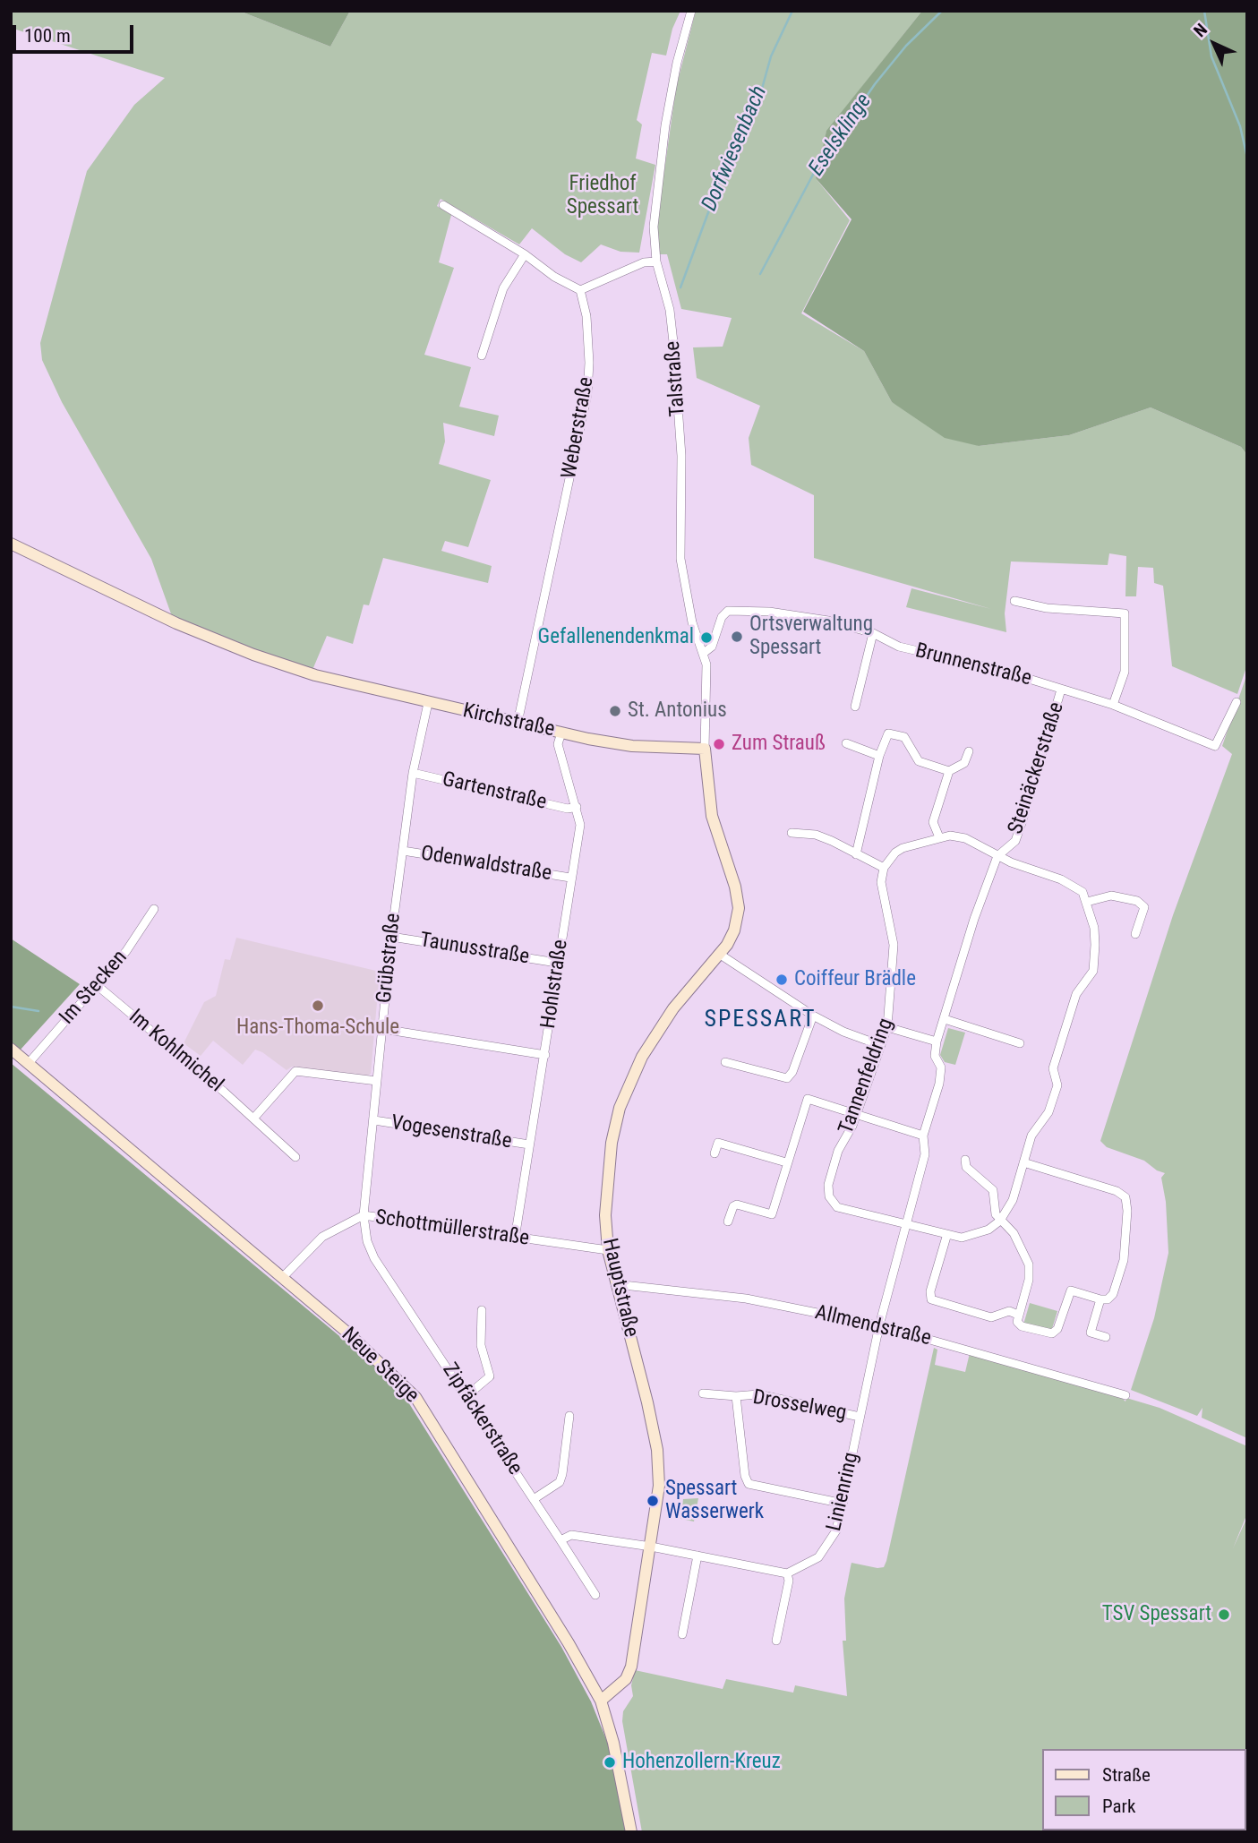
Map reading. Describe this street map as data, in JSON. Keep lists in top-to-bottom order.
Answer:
{
  "streets": {
    "street": [
      "Talstraße",
      "Weberstraße",
      "Brunnenstraße",
      "Kirchstraße",
      "Steinäckerstraße",
      "Gartenstraße",
      "Odenwaldstraße",
      "Taunusstraße",
      "Grübstraße",
      "Hohlstraße",
      "Im Stecken",
      "Im Kohlmichel",
      "Tannenfeldring",
      "Vogesenstraße",
      "Schottmüllerstraße",
      "Hauptstraße",
      "Allmendstraße",
      "Neue Steige",
      "Drosselweg",
      "Zipfäckerstraße",
      "Linienring"
    ]
  },
  "crossings": [
    ["Talstraße", "Brunnenstraße"],
    ["Talstraße", "Kirchstraße"],
    ["Talstraße", "Hauptstraße"],
    ["Weberstraße", "Kirchstraße"],
    ["Brunnenstraße", "Steinäckerstraße"],
    ["Kirchstraße", "Grübstraße"],
    ["Kirchstraße", "Hohlstraße"],
    ["Kirchstraße", "Hauptstraße"],
    ["Steinäckerstraße", "Tannenfeldring"],
    ["Steinäckerstraße", "Allmendstraße"],
    ["Steinäckerstraße", "Linienring"],
    ["Gartenstraße", "Grübstraße"],
    ["Gartenstraße", "Hohlstraße"],
    ["Odenwaldstraße", "Grübstraße"],
    ["Odenwaldstraße", "Hohlstraße"],
    ["Taunusstraße", "Grübstraße"],
    ["Taunusstraße", "Hohlstraße"],
    ["Grübstraße", "Vogesenstraße"],
    ["Grübstraße", "Schottmüllerstraße"],
    ["Grübstraße", "Zipfäckerstraße"],
    ["Hohlstraße", "Vogesenstraße"],
    ["Hohlstraße", "Schottmüllerstraße"],
    ["Im Stecken", "Im Kohlmichel"],
    ["Im Stecken", "Neue Steige"],
    ["Schottmüllerstraße", "Hauptstraße"],
    ["Schottmüllerstraße", "Neue Steige"],
    ["Schottmüllerstraße", "Zipfäckerstraße"],
    ["Hauptstraße", "Allmendstraße"],
    ["Hauptstraße", "Neue Steige"],
    ["Allmendstraße", "Linienring"],
    ["Drosselweg", "Linienring"]
  ],
  "districts": ["SPESSART"],
  "water": ["Eselsklinge", "Dorfwiesenbach"],
  "parks": ["Friedhof Spessart"],
  "places": [
    "Ortsverwaltung Spessart",
    "Gefallenendenkmal",
    "St. Antonius",
    "Zum Strauß",
    "Coiffeur Brädle",
    "Hans-Thoma-Schule",
    "Spessart Wasserwerk",
    "TSV Spessart",
    "Hohenzollern-Kreuz"
  ],
  "legend": ["Straße", "Park"],
  "scale_bar": "100 m",
  "north": "top left"
}
